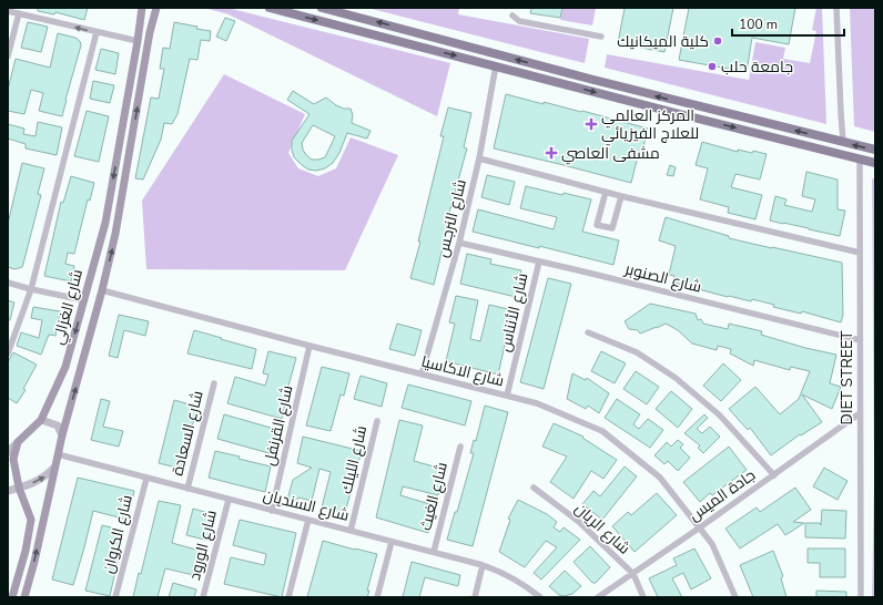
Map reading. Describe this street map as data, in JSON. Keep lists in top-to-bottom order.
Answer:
{
  "streets": {
    "main road": ["شارع الغزالي"],
    "street": [
      "شارع النرجس",
      "شارع الصنوبر",
      "شارع الأنناس",
      "شارع الاكاسيا",
      "DIET STREET",
      "شارع القرنفل",
      "شارع السعادة",
      "شارع الليلك",
      "جادة الميس",
      "شارع الغيث",
      "شارع السنديان",
      "شارع الريان",
      "شارع الكروان",
      "شارع الورود"
    ]
  },
  "crossings": [
    ["شارع النرجس", "شارع الصنوبر"],
    ["شارع النرجس", "شارع الاكاسيا"],
    ["شارع الصنوبر", "شارع الأنناس"],
    ["شارع الصنوبر", "DIET STREET"],
    ["شارع الغزالي", "شارع الاكاسيا"],
    ["شارع الغزالي", "شارع السنديان"],
    ["شارع الأنناس", "شارع الاكاسيا"],
    ["شارع الاكاسيا", "شارع القرنفل"],
    ["شارع الاكاسيا", "جادة الميس"],
    ["DIET STREET", "جادة الميس"],
    ["شارع القرنفل", "شارع السنديان"],
    ["شارع السعادة", "شارع السنديان"],
    ["شارع الليلك", "شارع السنديان"],
    ["جادة الميس", "شارع الريان"],
    ["شارع الغيث", "شارع السنديان"],
    ["شارع السنديان", "شارع الكروان"],
    ["شارع السنديان", "شارع الورود"]
  ],
  "places": {
    "other": ["كلية الميكانيك", "جامعة حلب"],
    "health": ["المركز العالمي للعلاج الفيزيائي", "مشفى العاصي"]
  },
  "scale_bar": "100 m"
}
